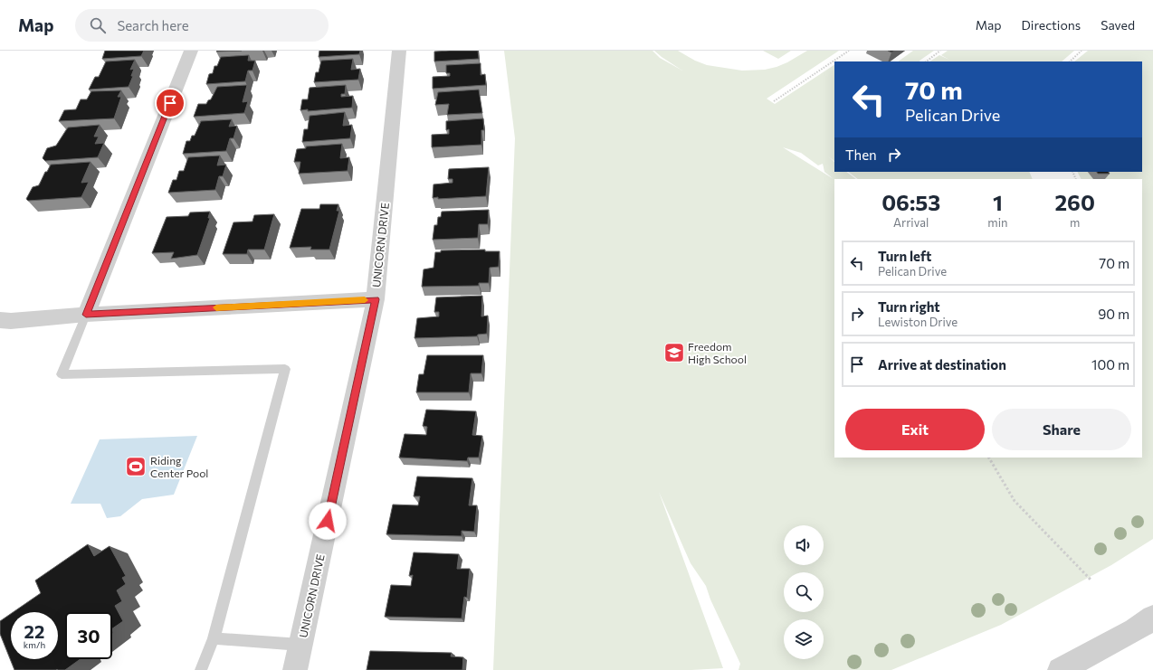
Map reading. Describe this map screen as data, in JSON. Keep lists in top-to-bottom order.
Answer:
{
  "streets": {
    "street": ["UNICORN DRIVE"]
  },
  "places": {
    "school or university": ["Freedom High School"],
    "sports": ["Riding Center Pool"]
  },
  "page": {
    "header": "Map",
    "search": "Search here",
    "nav": ["Map", "Directions", "Saved"],
    "turn": ["70 m", "Pelican Drive"],
    "then": "Then",
    "eta": [
      "06:53",
      "Arrival",
      "1",
      "min",
      "260",
      "m"
    ],
    "list": [
      {
        "name": "Turn left",
        "note": "Pelican Drive",
        "value": "70 m"
      },
      {
        "name": "Turn right",
        "note": "Lewiston Drive",
        "value": "90 m"
      },
      {
        "name": "Arrive at destination",
        "value": "100 m"
      }
    ],
    "buttons": ["Exit", "Share"],
    "speed": "22 km/h",
    "limit": "30"
  }
}
